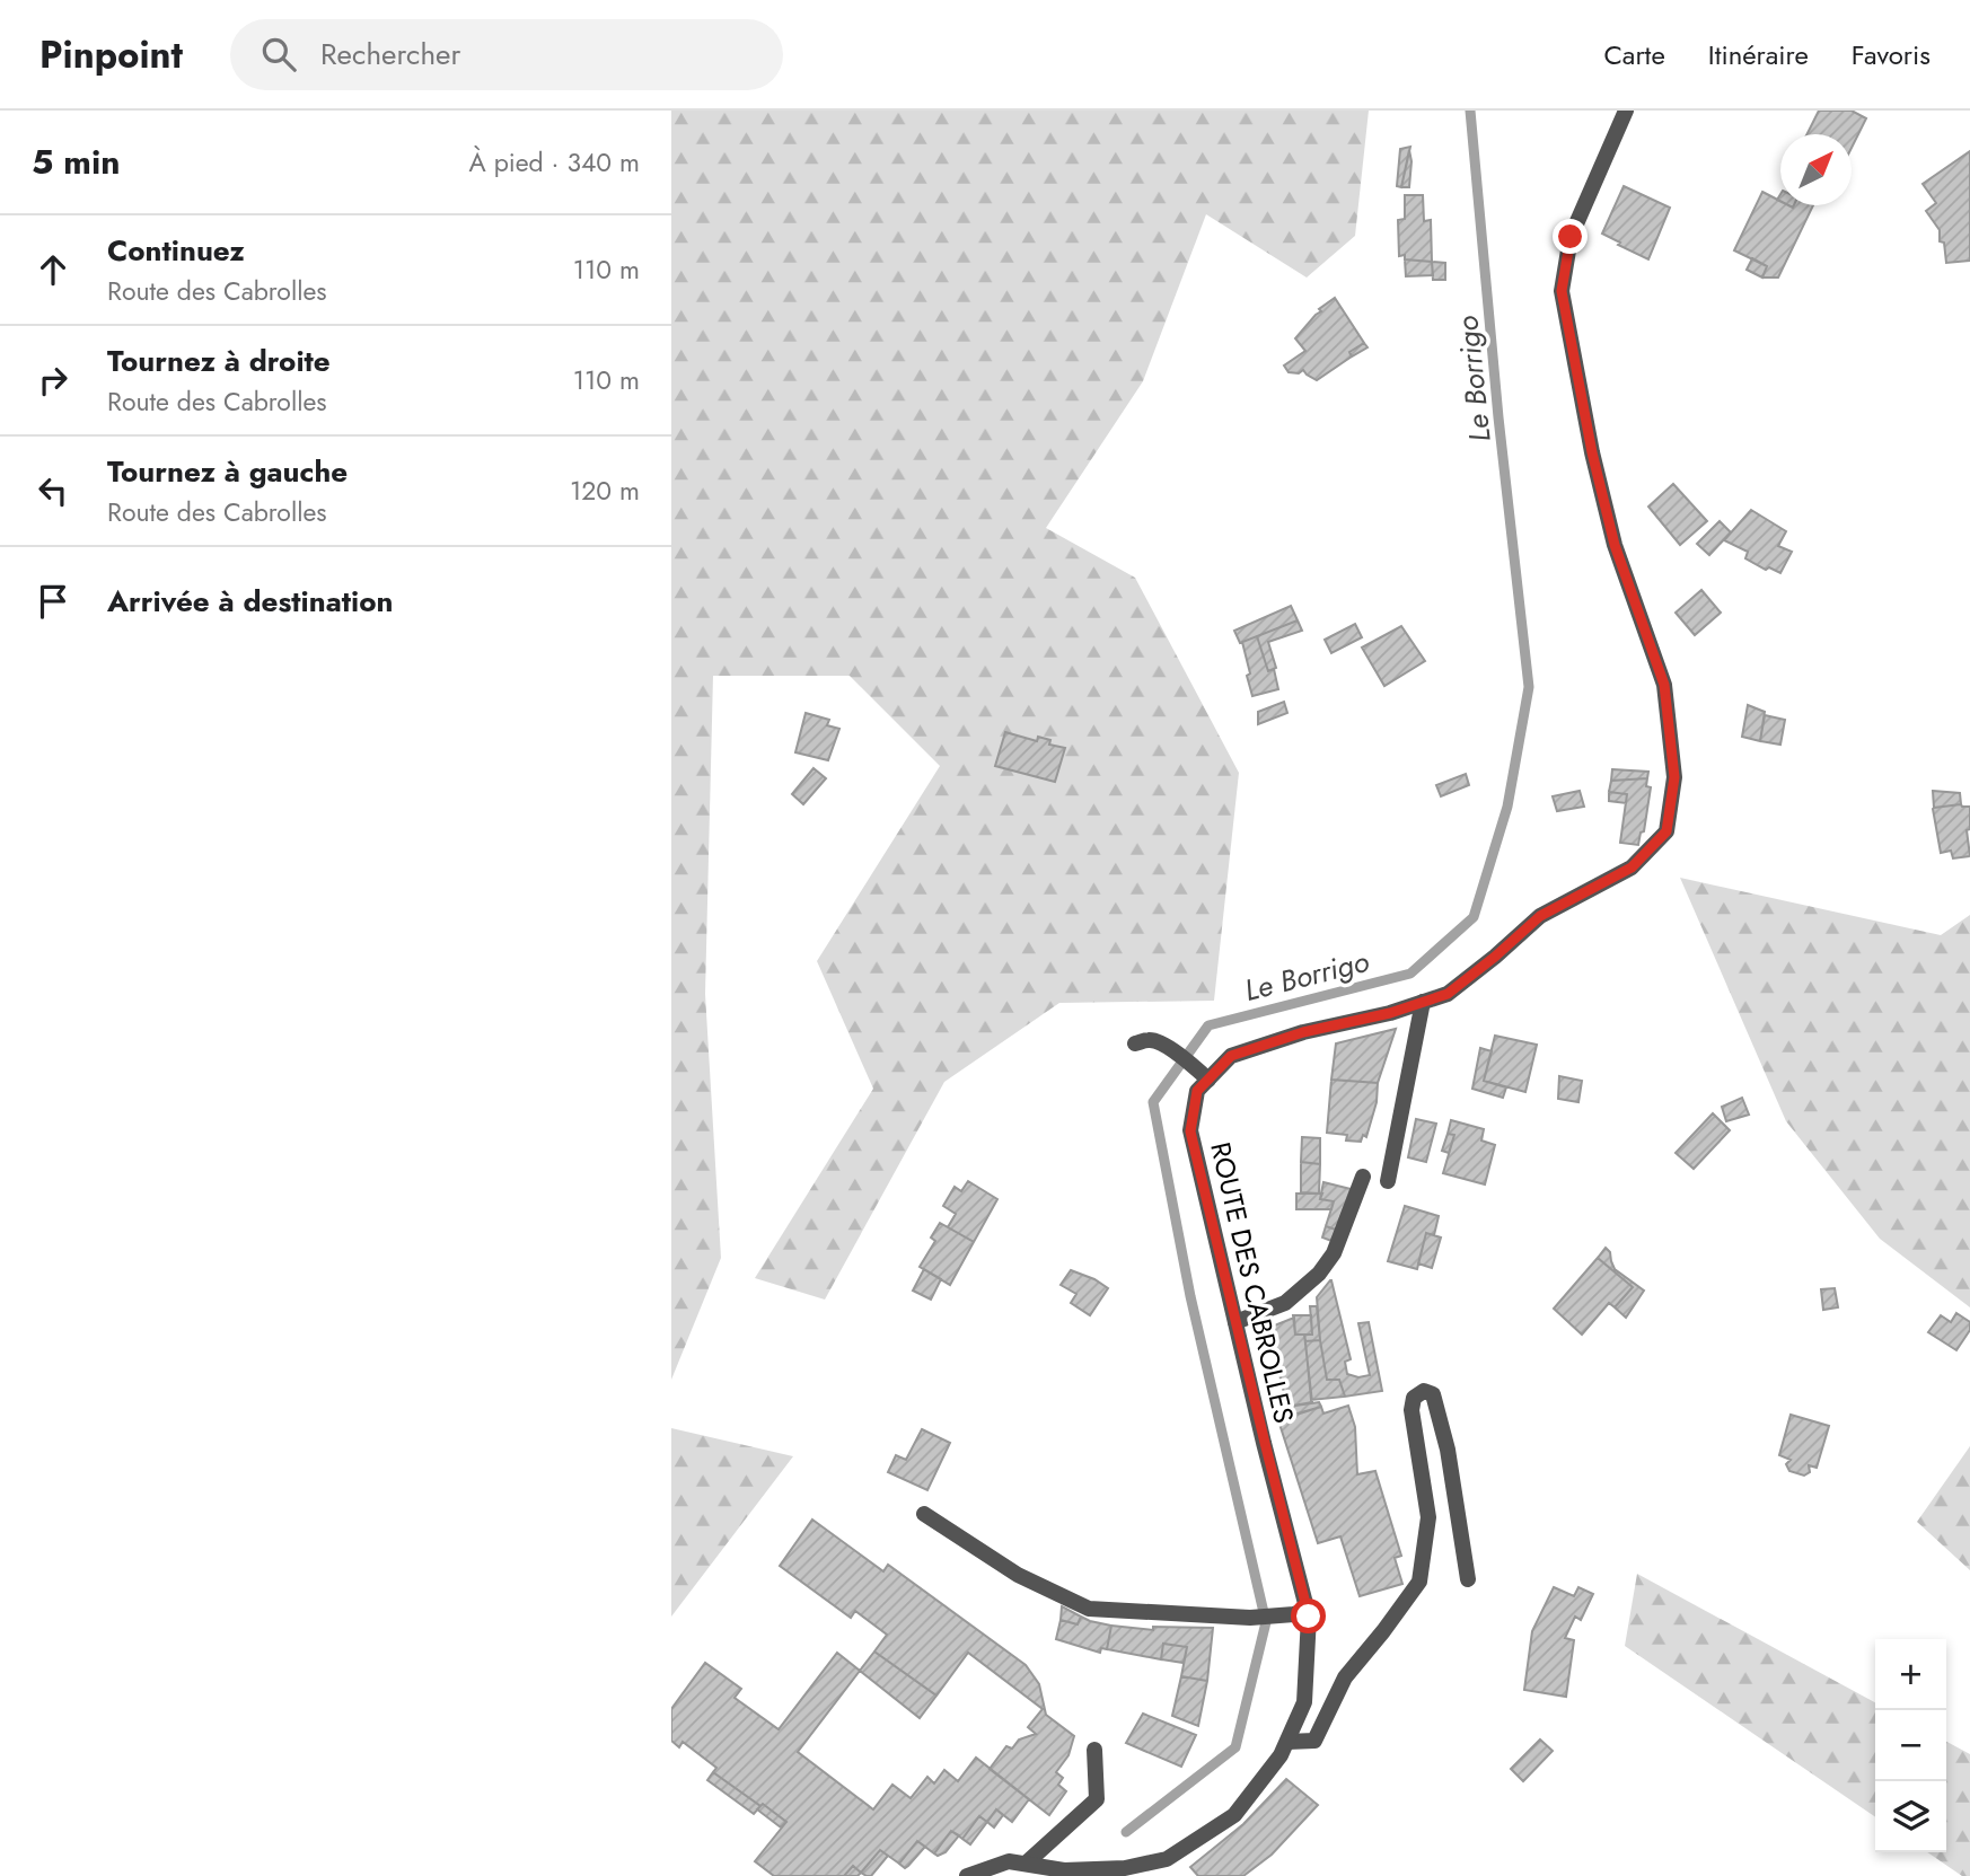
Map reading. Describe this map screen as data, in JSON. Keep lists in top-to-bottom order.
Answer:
{
  "streets": {
    "street": ["ROUTE DES CABROLLES"]
  },
  "water": ["Le Borrigo"],
  "north": "top right",
  "page": {
    "header": "Pinpoint",
    "search": "Rechercher",
    "nav": ["Carte", "Itinéraire", "Favoris"],
    "heading": ["5 min", "À pied · 340 m"],
    "list": [
      ["Continuez", "Route des Cabrolles", "110 m"],
      ["Tournez à droite", "Route des Cabrolles", "110 m"],
      ["Tournez à gauche", "Route des Cabrolles", "120 m"],
      "Arrivée à destination"
    ],
    "map_buttons": ["+", "−"]
  }
}
